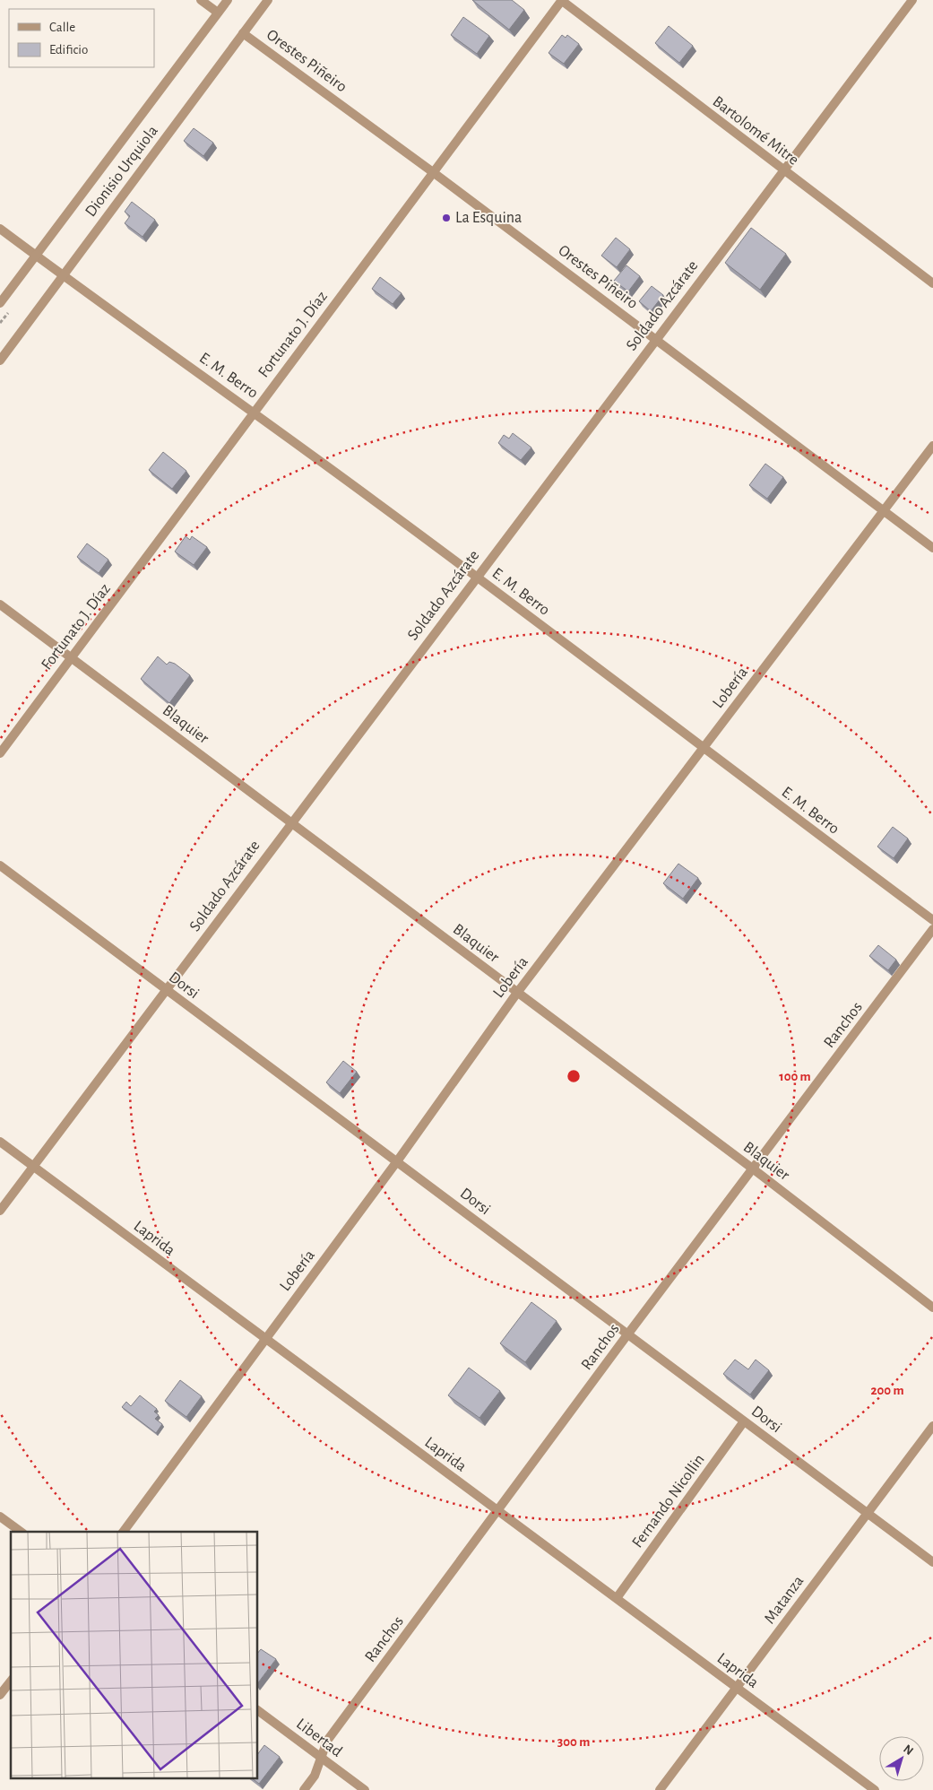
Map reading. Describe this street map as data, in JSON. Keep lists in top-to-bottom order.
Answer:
{
  "streets": {
    "street": [
      "Orestes Piñeiro",
      "Bartolomé Mitre",
      "Dionisio Urquiola",
      "Soldado Azcárate",
      "Fortunato J. Díaz",
      "E. M. Berro",
      "Lobería",
      "Blaquier",
      "Dorsi",
      "Ranchos",
      "Laprida",
      "Fernando Nicollin",
      "Matanza",
      "Libertad"
    ]
  },
  "crossings": [
    ["Orestes Piñeiro", "Dionisio Urquiola"],
    ["Orestes Piñeiro", "Soldado Azcárate"],
    ["Orestes Piñeiro", "Fortunato J. Díaz"],
    ["Orestes Piñeiro", "Lobería"],
    ["Bartolomé Mitre", "Soldado Azcárate"],
    ["Bartolomé Mitre", "Fortunato J. Díaz"],
    ["Dionisio Urquiola", "E. M. Berro"],
    ["Soldado Azcárate", "E. M. Berro"],
    ["Soldado Azcárate", "Blaquier"],
    ["Soldado Azcárate", "Dorsi"],
    ["Soldado Azcárate", "Laprida"],
    ["Fortunato J. Díaz", "E. M. Berro"],
    ["Fortunato J. Díaz", "Blaquier"],
    ["E. M. Berro", "Lobería"],
    ["Lobería", "Blaquier"],
    ["Lobería", "Dorsi"],
    ["Lobería", "Laprida"],
    ["Blaquier", "Ranchos"],
    ["Dorsi", "Ranchos"],
    ["Dorsi", "Fernando Nicollin"],
    ["Dorsi", "Matanza"],
    ["Ranchos", "Laprida"],
    ["Ranchos", "Libertad"],
    ["Laprida", "Fernando Nicollin"],
    ["Laprida", "Matanza"]
  ],
  "places": ["La Esquina"],
  "legend": ["Calle", "Edificio"],
  "north": "top right",
  "rings": ["100 m", "200 m", "300 m"]
}
